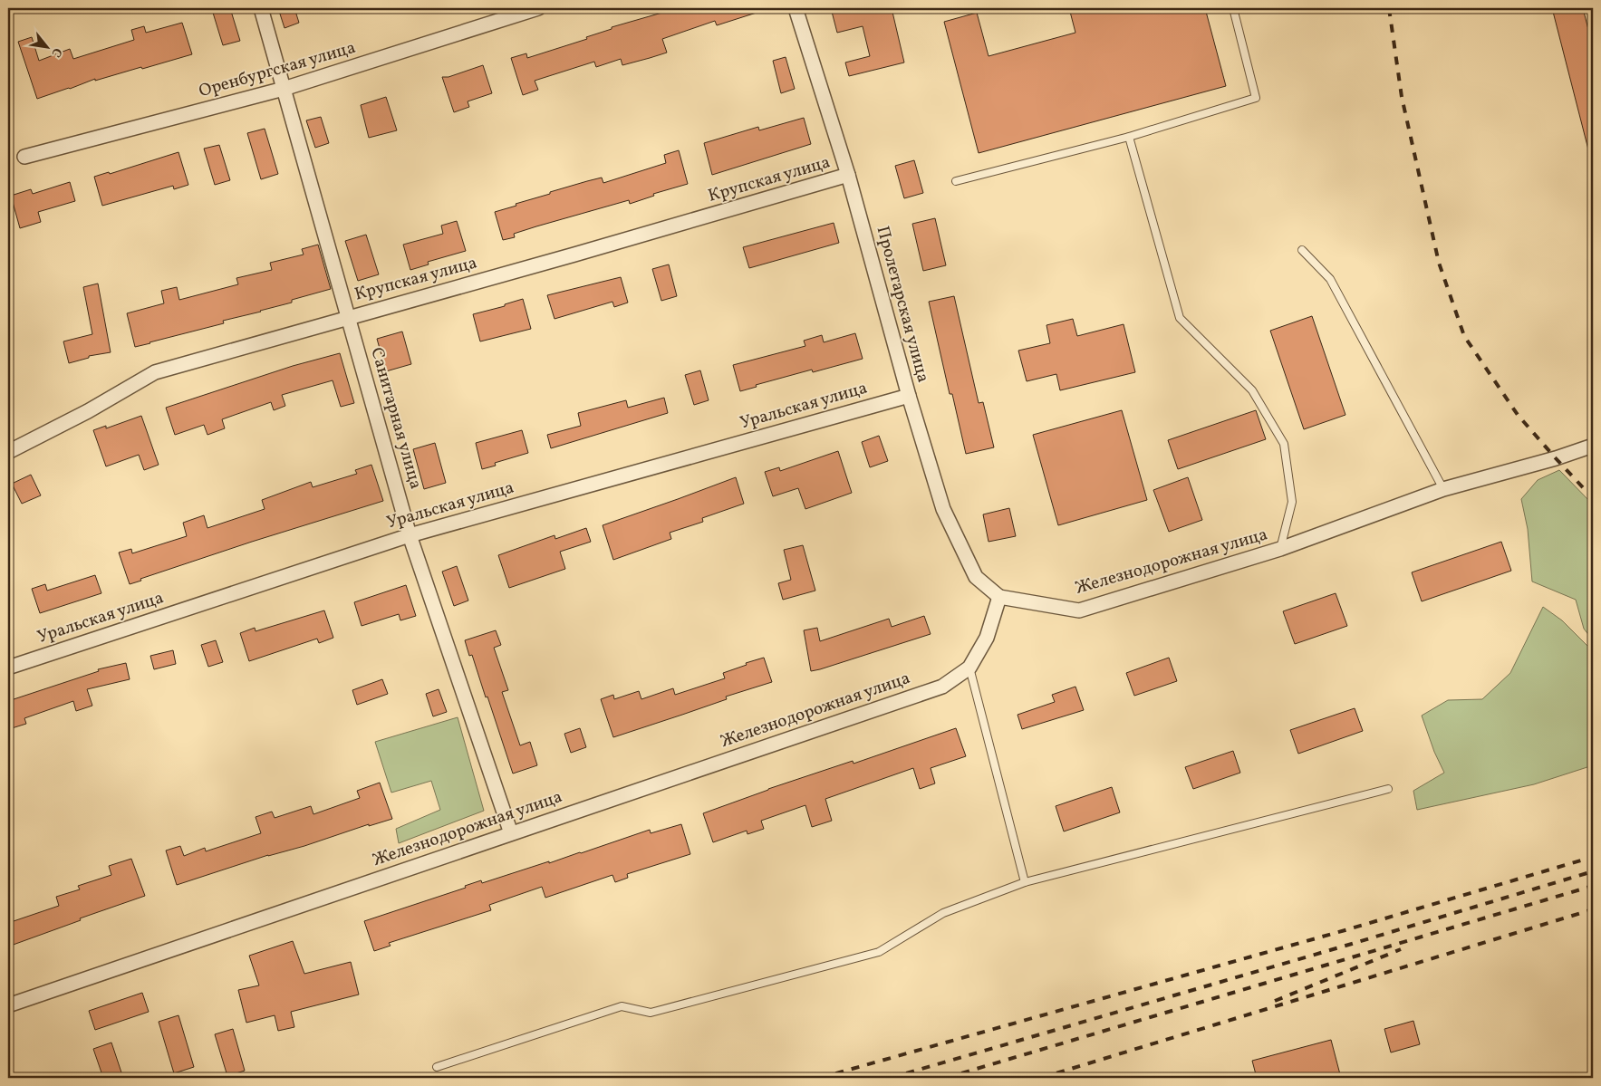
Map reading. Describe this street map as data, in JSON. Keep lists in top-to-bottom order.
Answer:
{
  "streets": {
    "street": [
      "Оренбургская улица",
      "Крупская улица",
      "Пролетарская улица",
      "Уральская улица",
      "Санитарная улица",
      "Железнодорожная улица"
    ]
  },
  "crossings": [
    ["Оренбургская улица", "Санитарная улица"],
    ["Крупская улица", "Пролетарская улица"],
    ["Крупская улица", "Санитарная улица"],
    ["Пролетарская улица", "Уральская улица"],
    ["Пролетарская улица", "Железнодорожная улица"],
    ["Уральская улица", "Санитарная улица"],
    ["Санитарная улица", "Железнодорожная улица"]
  ],
  "north": "bottom right"
}
